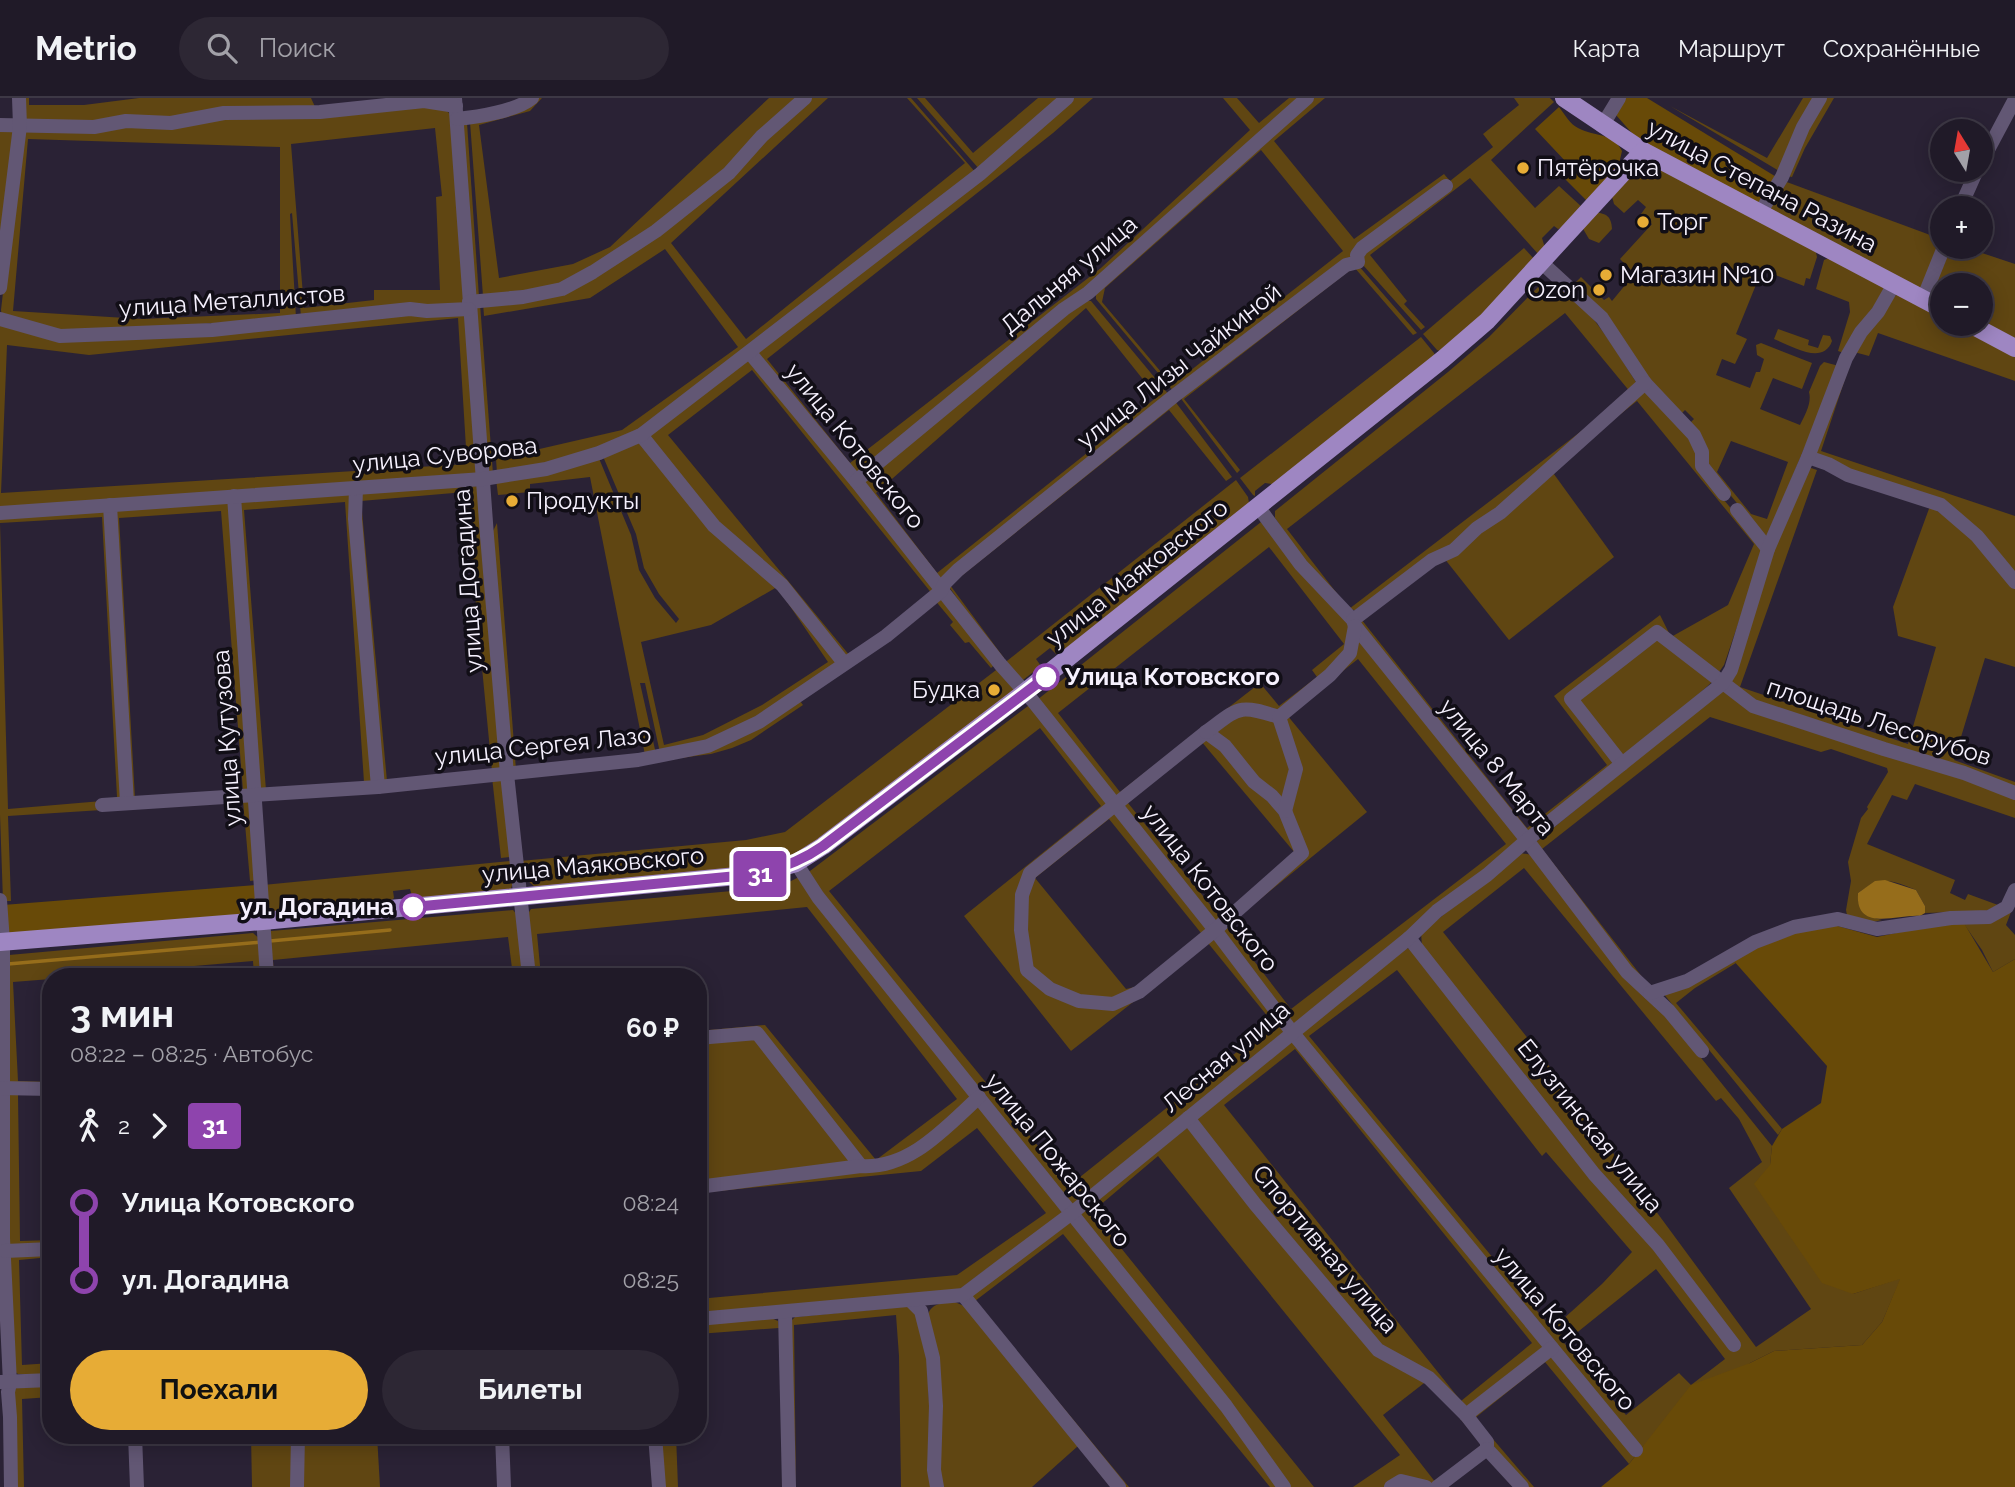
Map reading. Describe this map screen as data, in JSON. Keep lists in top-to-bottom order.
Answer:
{
  "streets": {
    "main road": ["улица Степана Разина", "улица Маяковского"],
    "street": [
      "Дальняя улица",
      "улица Металлистов",
      "улица Лизы Чайкиной",
      "улица Котовского",
      "улица Суворова",
      "улица Догадина",
      "площадь Лесорубов",
      "улица Кутузова",
      "улица Сергея Лазо",
      "улица 8 Марта",
      "Лесная улица",
      "Елузгинская улица",
      "улица Пожарского",
      "Спортивная улица"
    ]
  },
  "crossings": [
    ["улица Степана Разина", "улица Маяковского"],
    ["Дальняя улица", "улица Котовского"],
    ["улица Металлистов", "улица Догадина"],
    ["улица Лизы Чайкиной", "улица Котовского"],
    ["улица Лизы Чайкиной", "улица Сергея Лазо"],
    ["улица Котовского", "улица Суворова"],
    ["улица Котовского", "улица Маяковского"],
    ["улица Котовского", "улица Сергея Лазо"],
    ["улица Котовского", "Лесная улица"],
    ["улица Суворова", "улица Догадина"],
    ["улица Суворова", "улица Кутузова"],
    ["улица Маяковского", "улица Догадина"],
    ["улица Маяковского", "улица Кутузова"],
    ["улица Маяковского", "улица 8 Марта"],
    ["улица Маяковского", "улица Пожарского"],
    ["улица Догадина", "улица Сергея Лазо"],
    ["площадь Лесорубов", "Лесная улица"],
    ["улица Кутузова", "улица Сергея Лазо"],
    ["улица 8 Марта", "Лесная улица"],
    ["Лесная улица", "Елузгинская улица"],
    ["Лесная улица", "улица Пожарского"],
    ["Лесная улица", "Спортивная улица"]
  ],
  "places": [
    "Пятёрочка",
    "Торг",
    "Магазин №10",
    "Ozon",
    "Продукты",
    "Улица Котовского",
    "Будка",
    "ул. Догадина"
  ],
  "lines": ["bus line 31"],
  "north": "top",
  "page": {
    "header": "Metrio",
    "search": "Поиск",
    "nav": ["Карта", "Маршрут", "Сохранённые"],
    "on_map": "31",
    "map_buttons": ["+", "−"],
    "heading": ["3 мин", "08:22 – 08:25 · Автобус", "60 ₽"],
    "legs": ["2", "31"],
    "list": [
      {
        "name": "Улица Котовского",
        "value": "08:24"
      },
      {
        "name": "ул. Догадина",
        "value": "08:25"
      }
    ],
    "buttons": ["Поехали", "Билеты"]
  }
}
